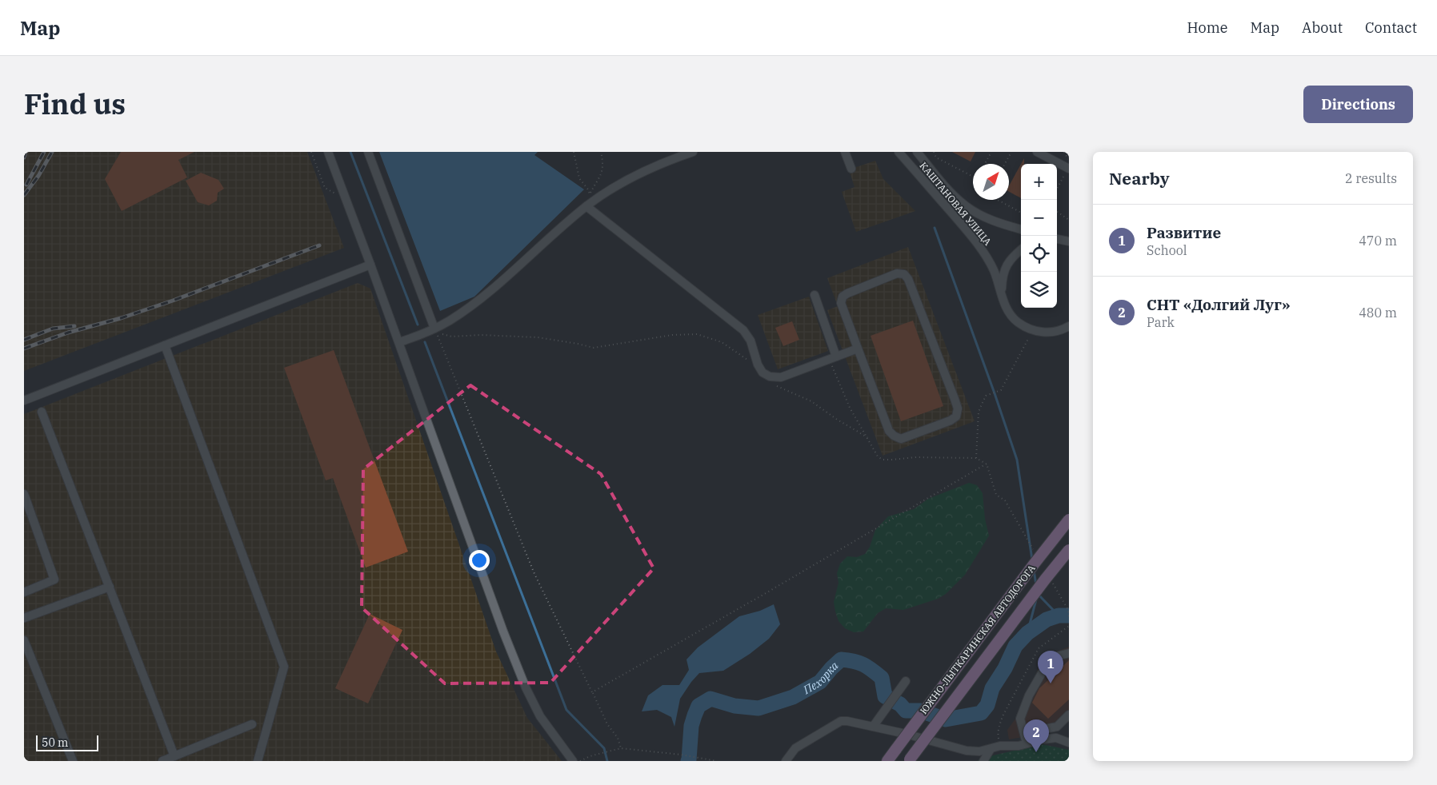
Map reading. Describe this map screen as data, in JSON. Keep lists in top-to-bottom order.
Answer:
{
  "streets": {
    "main road": ["ЮЖНО-ЛЫТКАРИНСКАЯ АВТОДОРОГА"],
    "street": ["КАШТАНОВАЯ УЛИЦА"]
  },
  "water": ["Пехорка"],
  "scale_bar": "50 m",
  "north": "top right",
  "page": {
    "header": "Map",
    "nav": [
      "Home",
      "Map",
      "About",
      "Contact"
    ],
    "title": "Find us",
    "buttons": "Directions",
    "heading": ["Nearby", "2 results"],
    "map_buttons": ["+", "−"],
    "list": [
      {
        "mark": "1",
        "name": "Развитие",
        "note": "School",
        "value": "470 m"
      },
      {
        "mark": "2",
        "name": "СНТ «Долгий Луг»",
        "note": "Park",
        "value": "480 m"
      }
    ],
    "pins": ["1", "2"],
    "scale": "50 m"
  }
}
